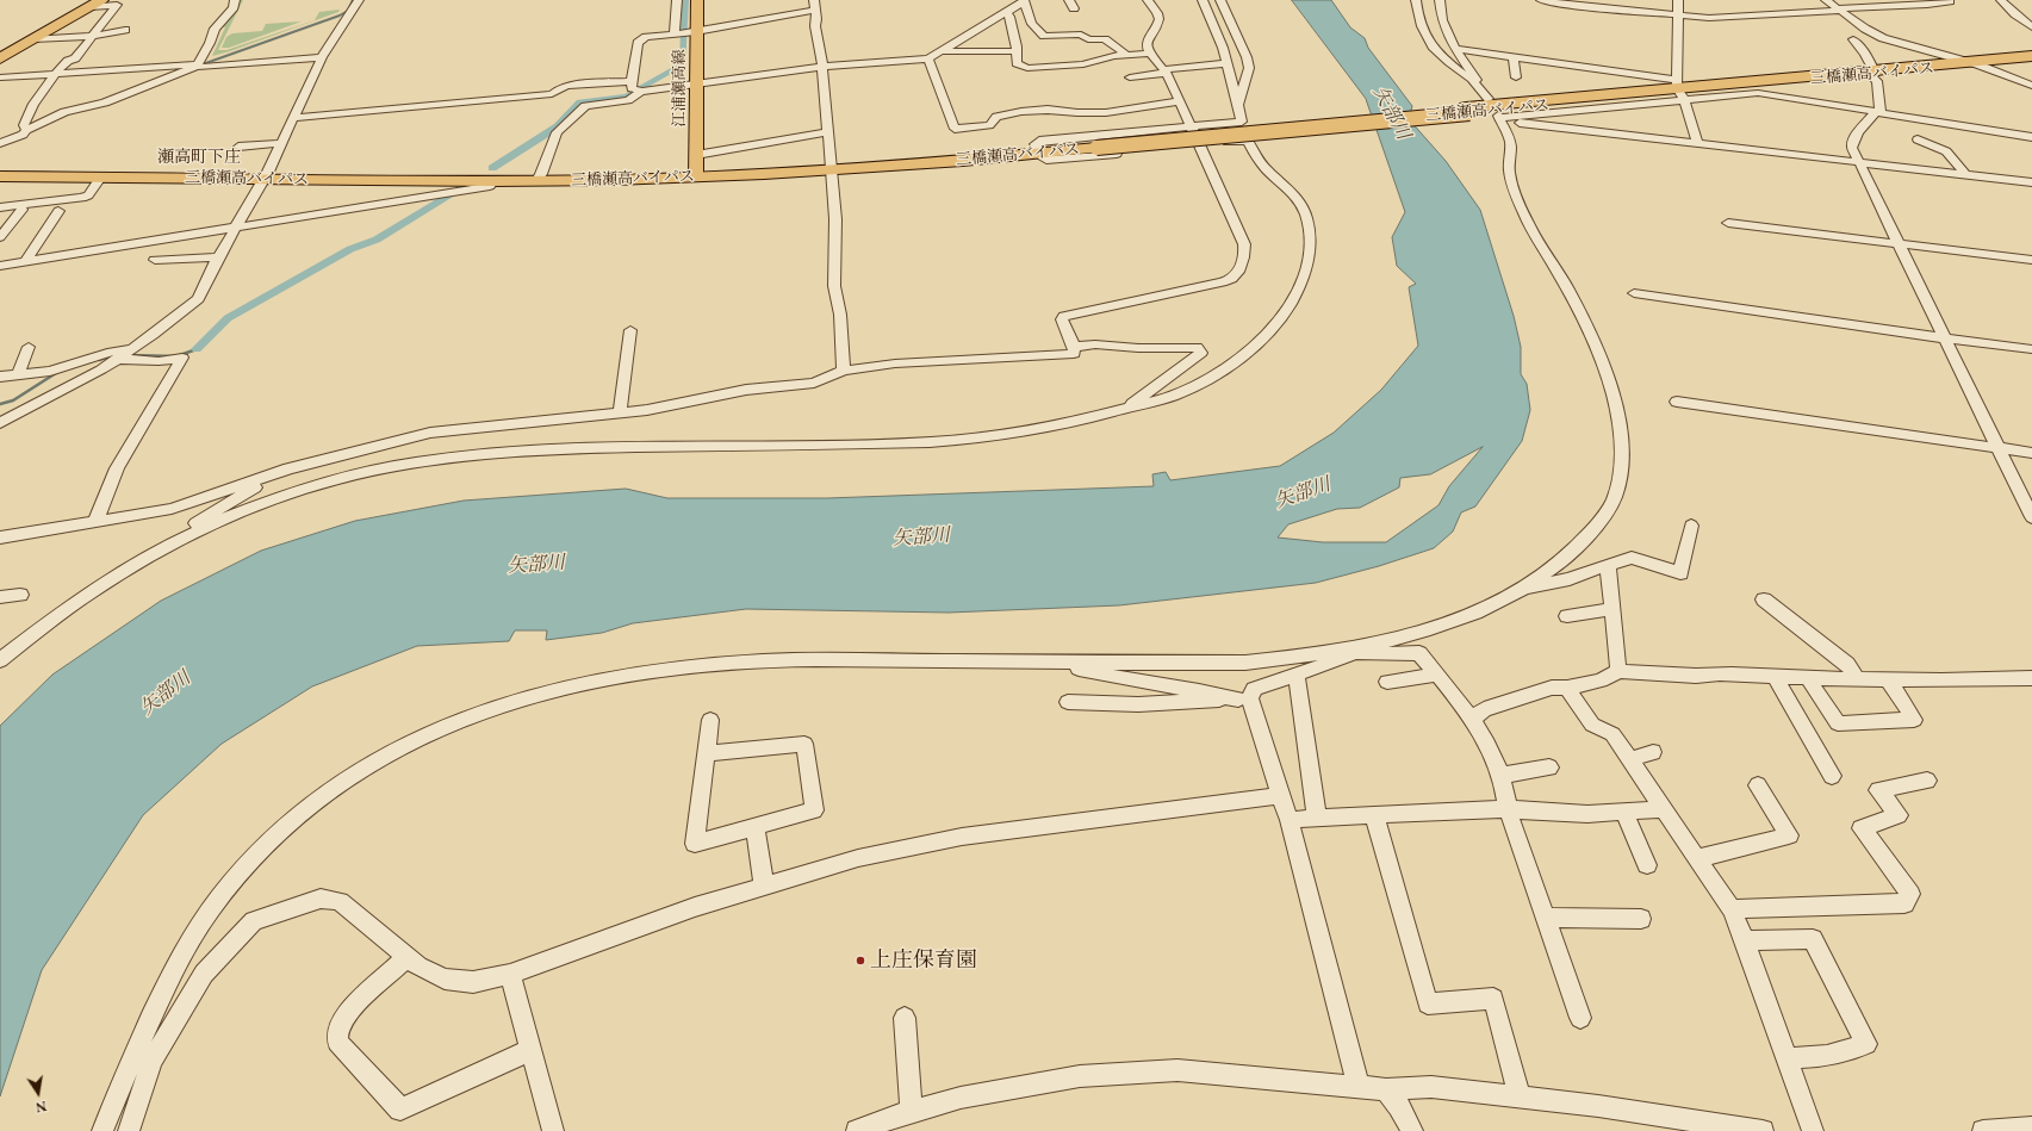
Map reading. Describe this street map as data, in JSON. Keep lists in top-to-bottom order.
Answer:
{
  "streets": {
    "highway": ["三橋瀬高バイパス"],
    "main road": ["江浦瀬高線"]
  },
  "crossings": [
    ["三橋瀬高バイパス", "江浦瀬高線"]
  ],
  "districts": ["瀬高町下庄"],
  "water": ["矢部川"],
  "places": ["上庄保育園"],
  "north": "bottom"
}
